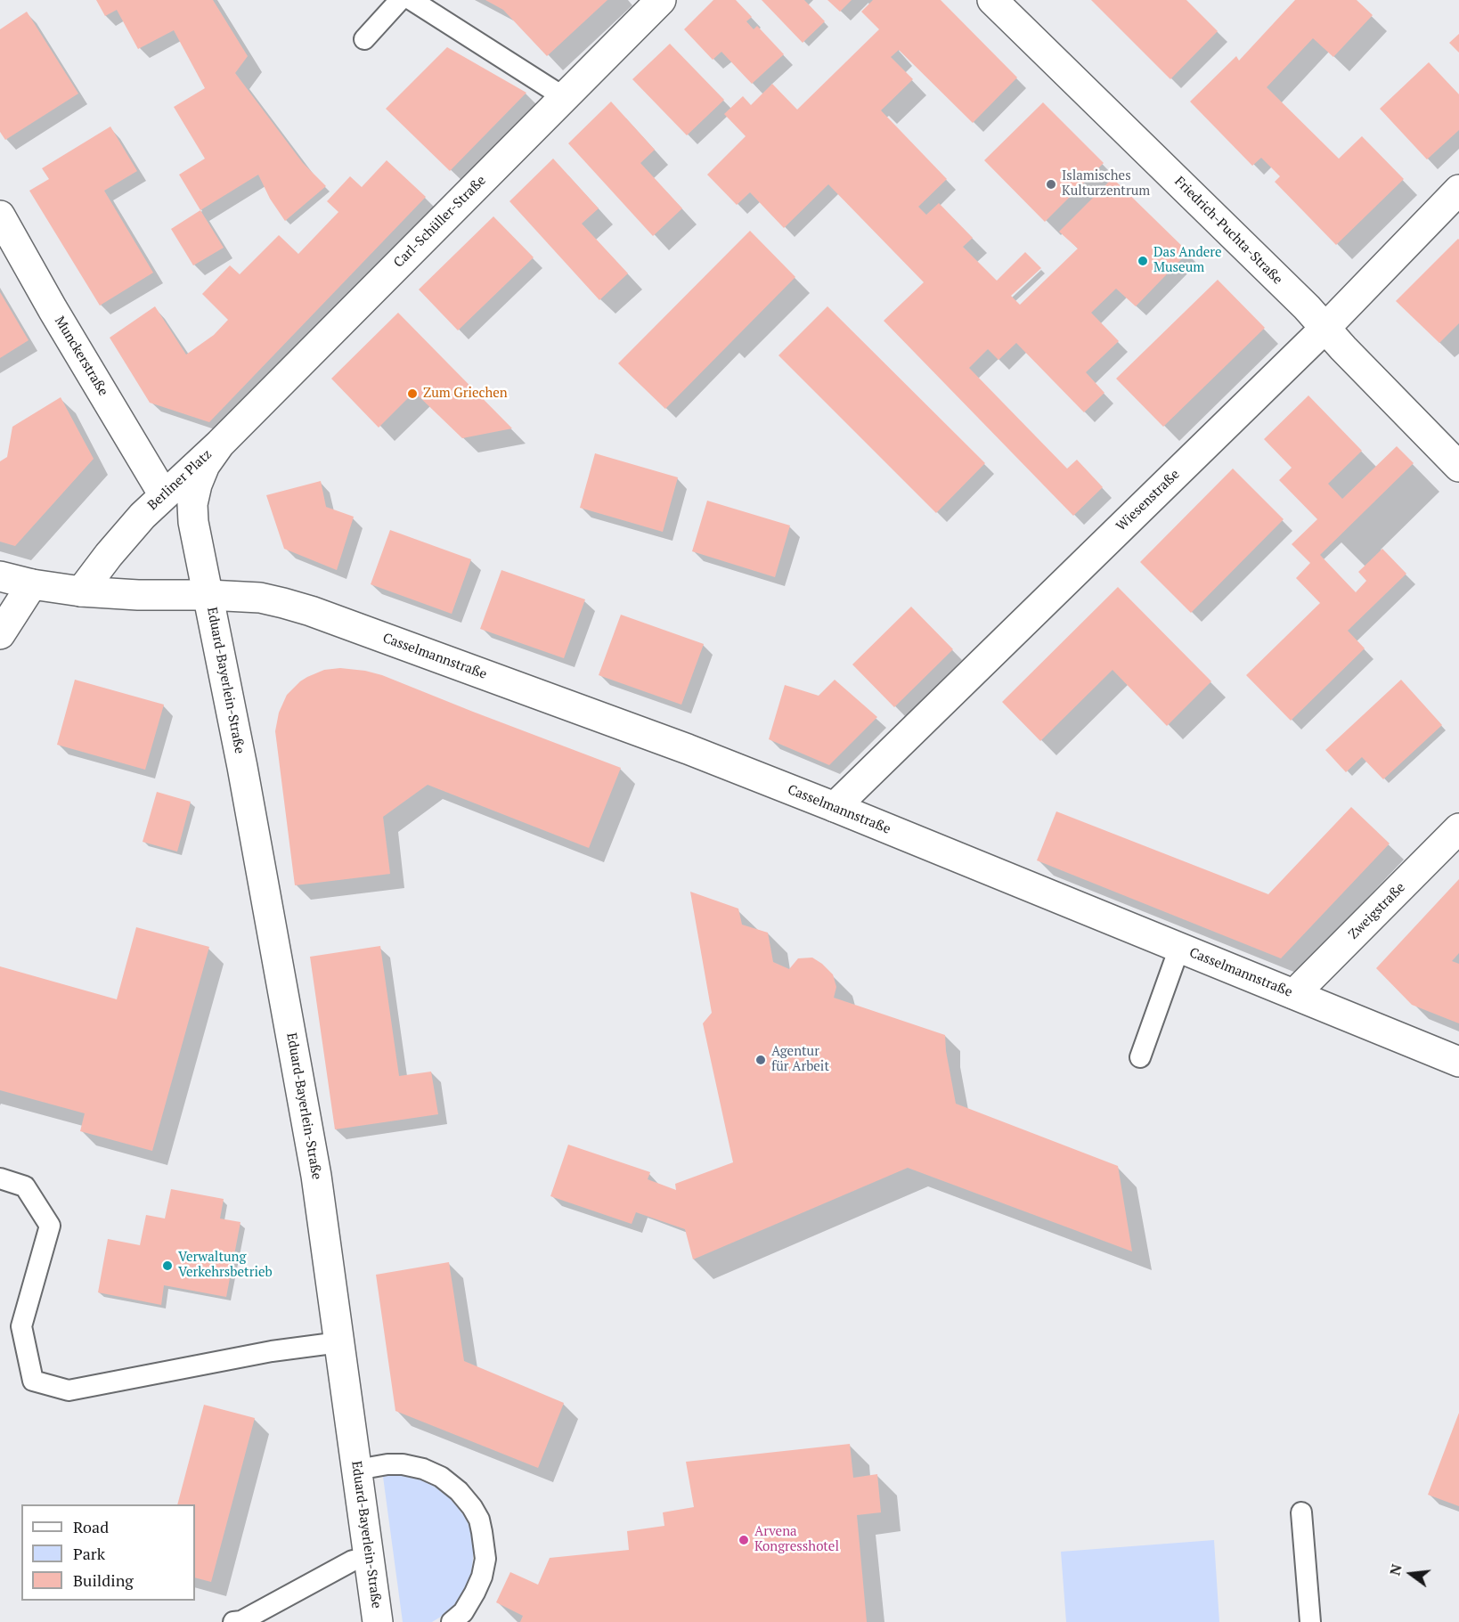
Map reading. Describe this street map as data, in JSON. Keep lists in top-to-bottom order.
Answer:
{
  "streets": {
    "street": [
      "Carl-Schüller-Straße",
      "Friedrich-Puchta-Straße",
      "Munckerstraße",
      "Berliner Platz",
      "Wiesenstraße",
      "Casselmannstraße",
      "Eduard-Bayerlein-Straße",
      "Zweigstraße"
    ]
  },
  "crossings": [
    ["Carl-Schüller-Straße", "Berliner Platz"],
    ["Friedrich-Puchta-Straße", "Wiesenstraße"],
    ["Munckerstraße", "Berliner Platz"],
    ["Berliner Platz", "Casselmannstraße"],
    ["Berliner Platz", "Eduard-Bayerlein-Straße"],
    ["Wiesenstraße", "Casselmannstraße"],
    ["Casselmannstraße", "Eduard-Bayerlein-Straße"],
    ["Casselmannstraße", "Zweigstraße"]
  ],
  "places": [
    "Islamisches Kulturzentrum",
    "Das Andere Museum",
    "Zum Griechen",
    "Agentur für Arbeit",
    "Verwaltung Verkehrsbetrieb",
    "Arvena Kongresshotel"
  ],
  "legend": ["Road", "Park", "Building"],
  "north": "left"
}
